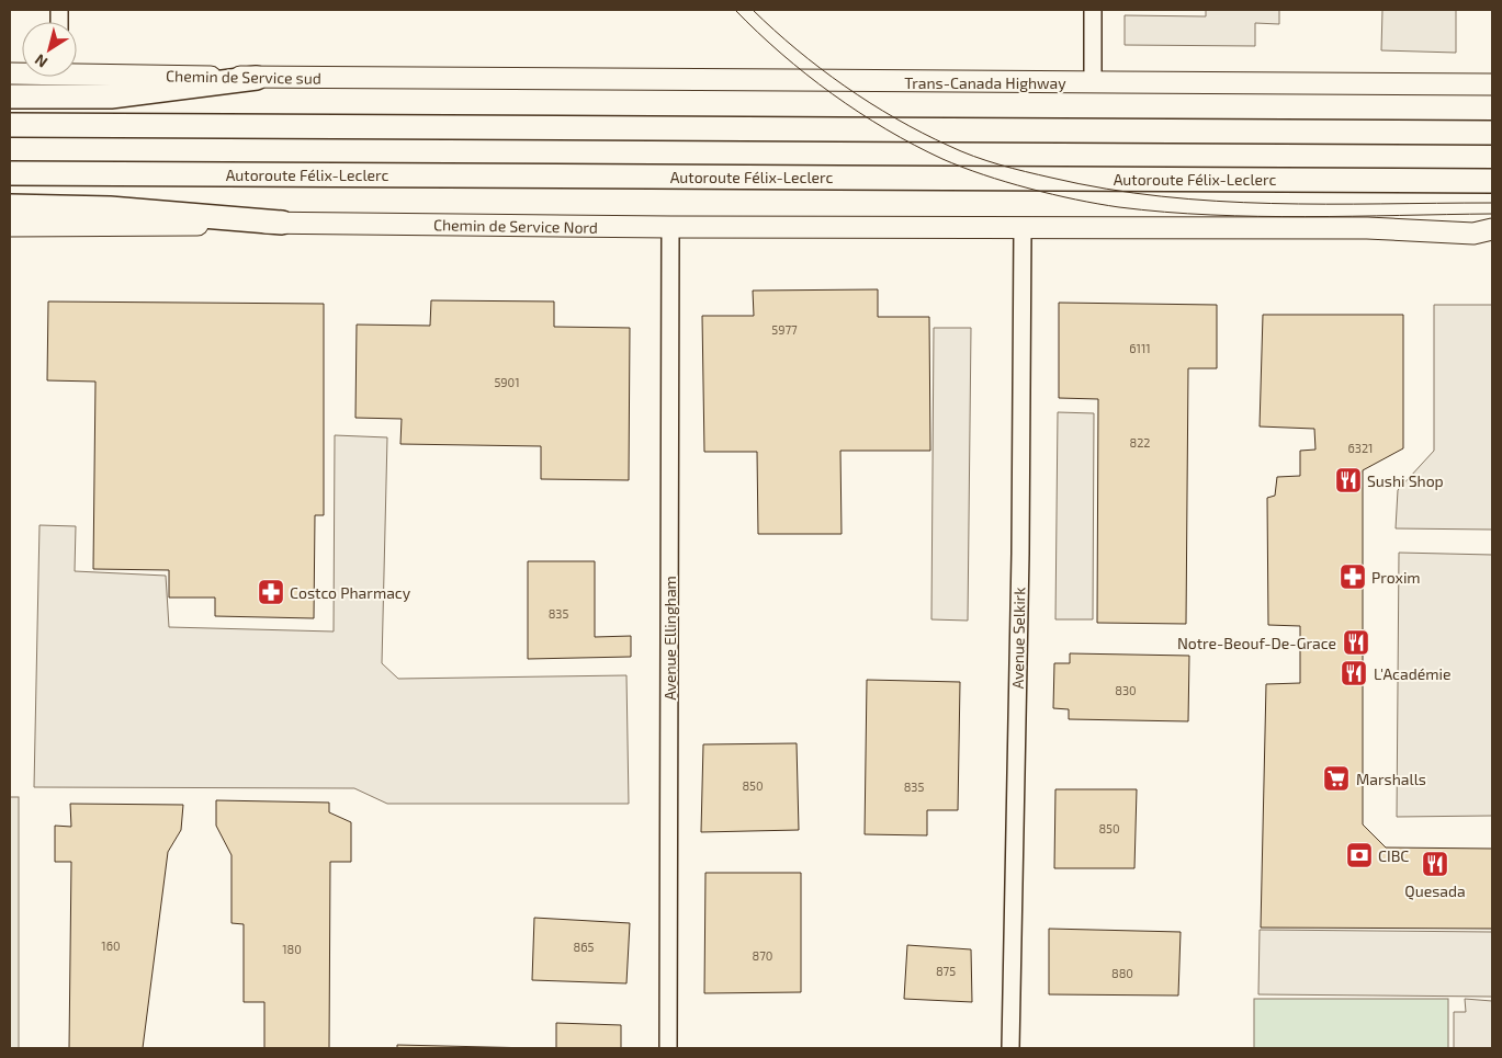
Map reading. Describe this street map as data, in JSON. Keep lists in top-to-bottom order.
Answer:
{
  "streets": {
    "highway": ["Autoroute Félix-Leclerc"],
    "main road": ["Chemin de Service sud", "Chemin de Service Nord"],
    "street": ["Avenue Ellingham", "Avenue Selkirk"]
  },
  "crossings": [
    ["Chemin de Service Nord", "Avenue Ellingham"],
    ["Chemin de Service Nord", "Avenue Selkirk"]
  ],
  "places": {
    "restaurant": [
      "Sushi Shop",
      "Notre-Beouf-De-Grace",
      "L'Académie",
      "Quesada"
    ],
    "pharmacy": ["Proxim", "Costco Pharmacy"],
    "supermarket": ["Marshalls"],
    "bank": ["CIBC"]
  },
  "house_numbers": [
    "5977",
    "6111",
    "5901",
    "822",
    "6321",
    "835",
    "830",
    "850",
    "835",
    "850",
    "160",
    "865",
    "180",
    "870",
    "875",
    "880"
  ],
  "north": "bottom left"
}
